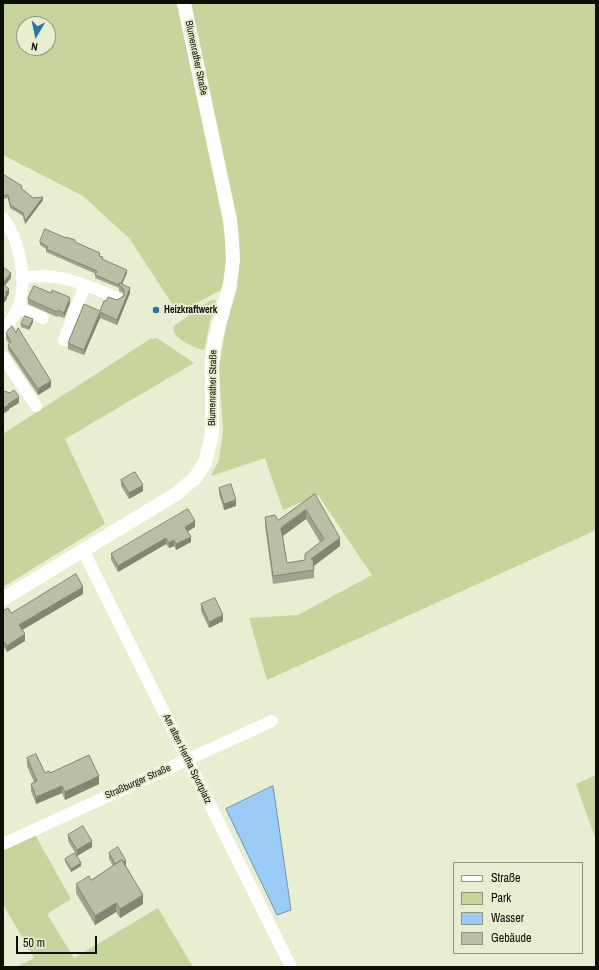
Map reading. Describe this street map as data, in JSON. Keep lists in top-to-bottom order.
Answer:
{
  "streets": {
    "street": ["Blumenrather Straße", "Am alten Hertha Sportplatz", "Straßburger Straße"]
  },
  "crossings": [
    ["Blumenrather Straße", "Am alten Hertha Sportplatz"],
    ["Am alten Hertha Sportplatz", "Straßburger Straße"]
  ],
  "places": ["Heizkraftwerk"],
  "legend": [
    "Straße",
    "Park",
    "Wasser",
    "Gebäude"
  ],
  "scale_bar": "50 m",
  "north": "bottom"
}
